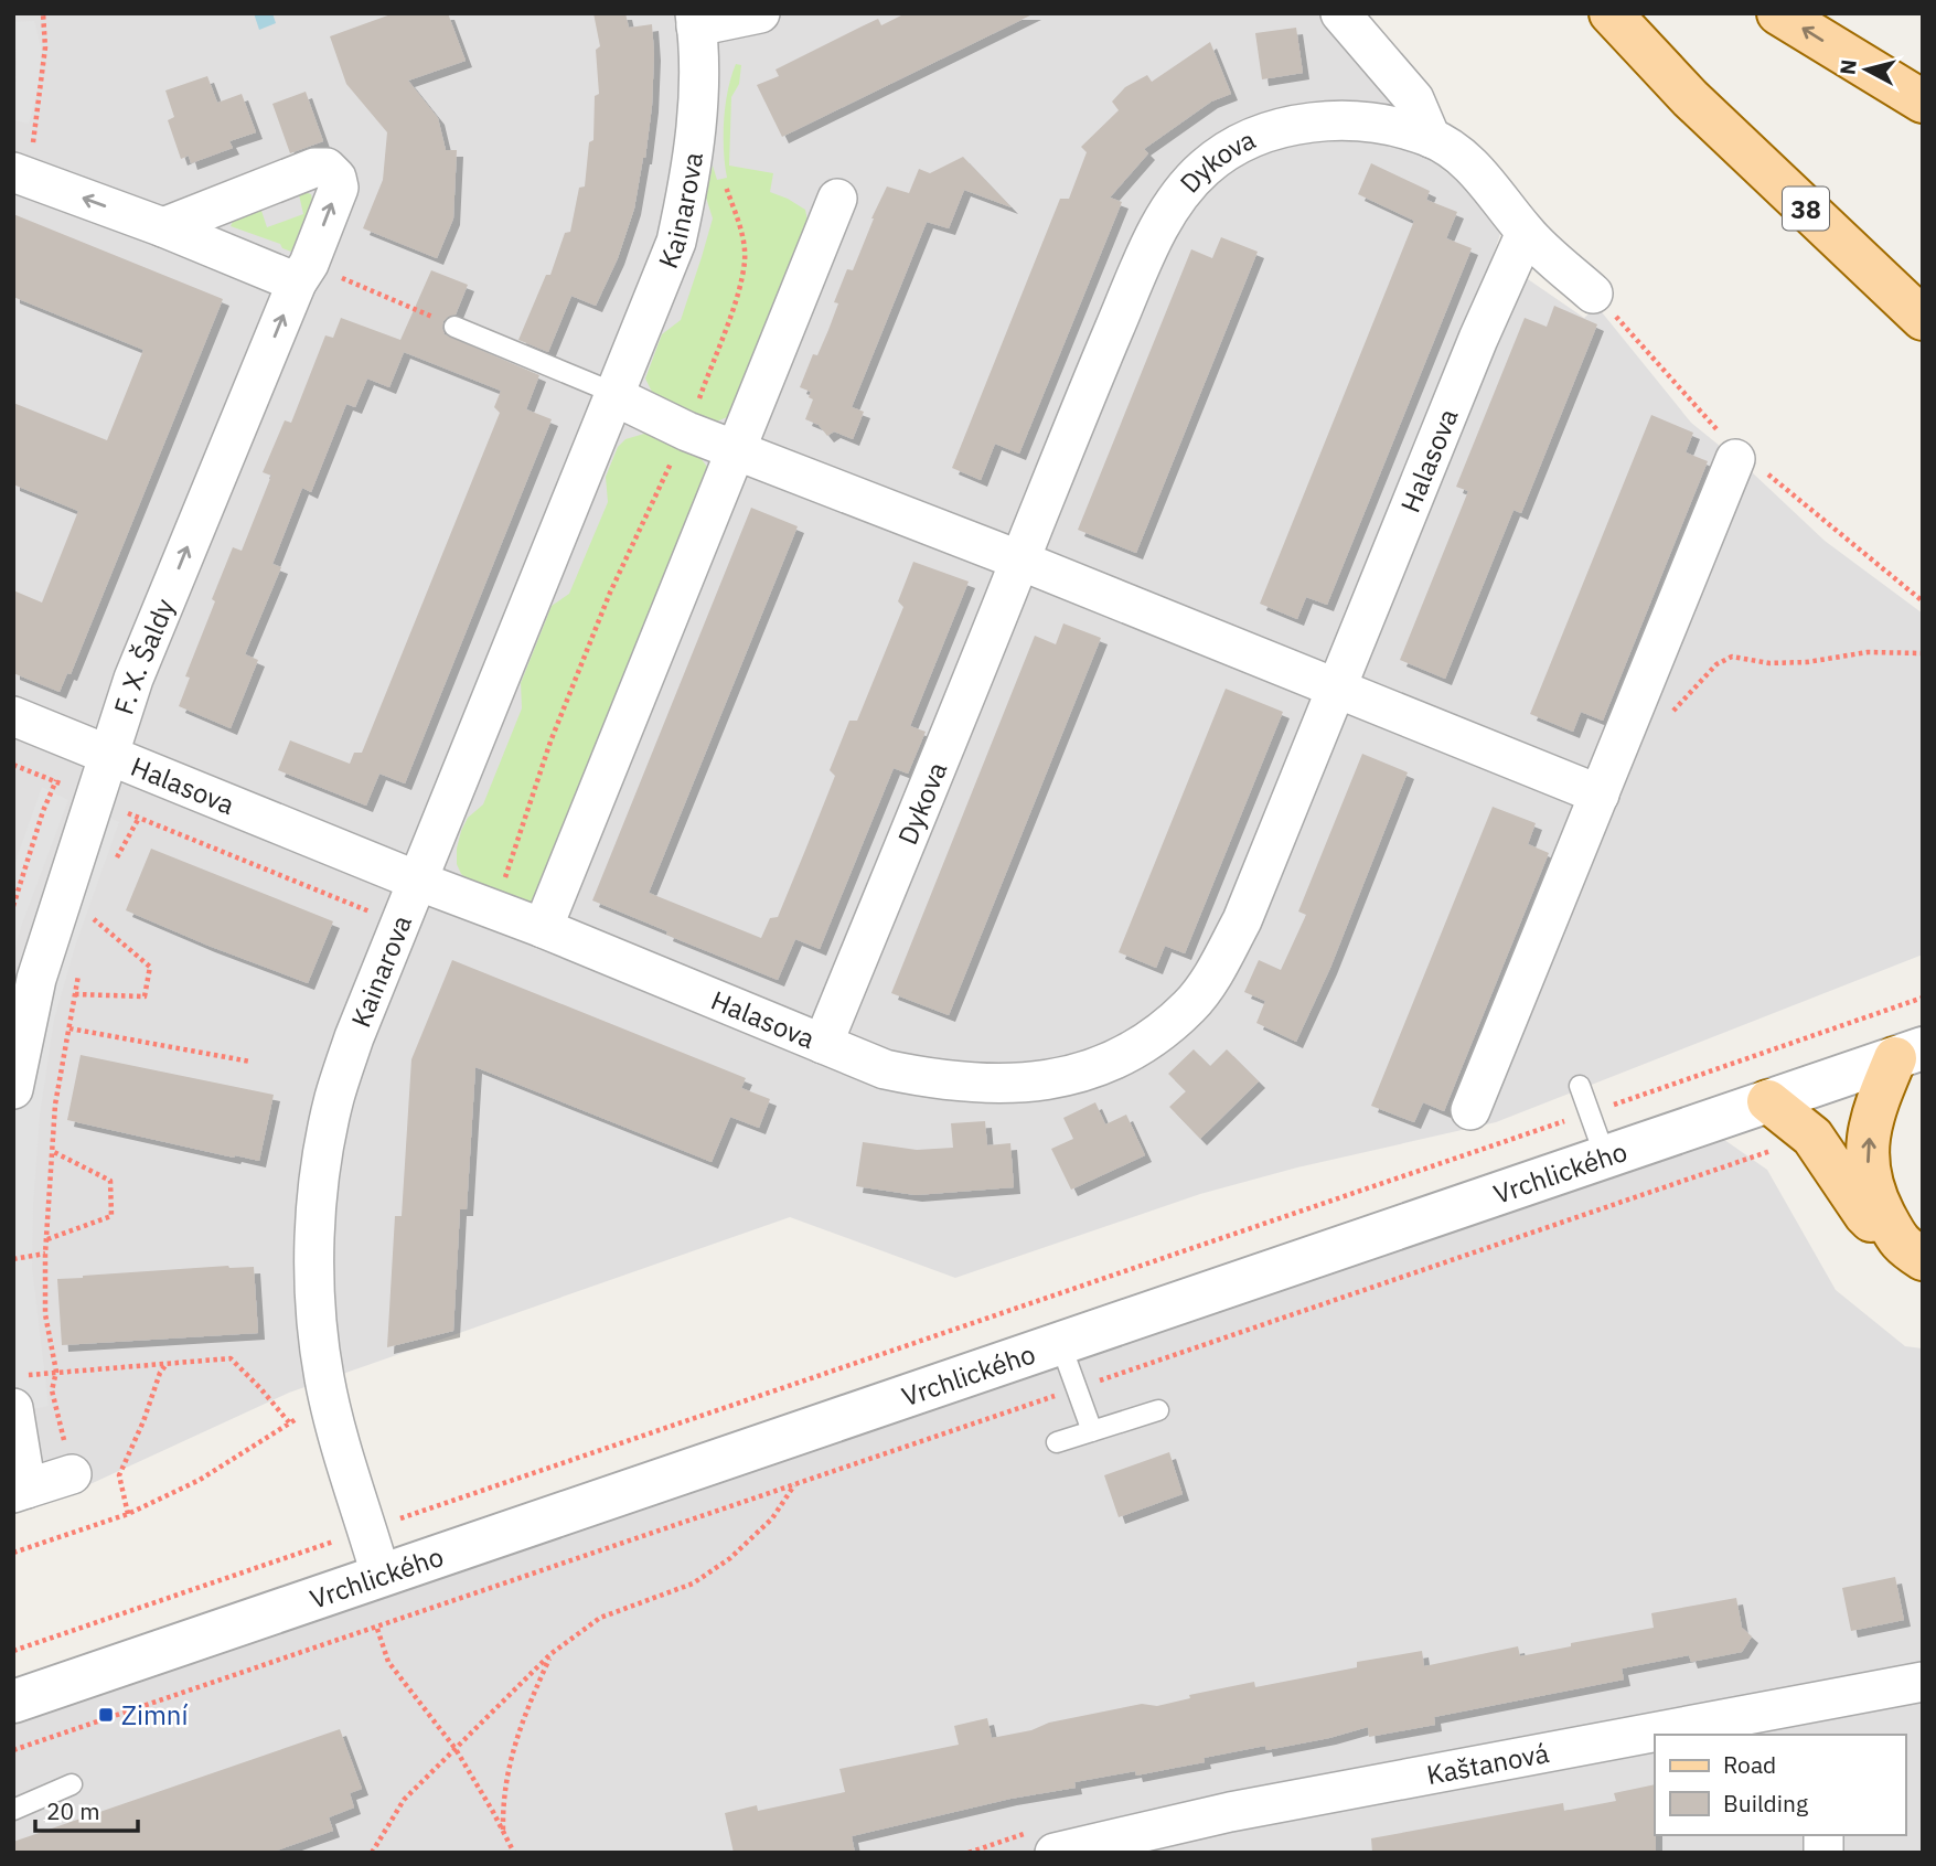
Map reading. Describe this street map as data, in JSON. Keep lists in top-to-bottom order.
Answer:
{
  "streets": {
    "main road": ["38"],
    "street": [
      "Dykova",
      "Kainarova",
      "Halasova",
      "F. X. Šaldy",
      "Vrchlického",
      "Kaštanová"
    ]
  },
  "crossings": [
    ["Dykova", "Halasova"],
    ["Kainarova", "Halasova"],
    ["Kainarova", "Vrchlického"],
    ["Halasova", "F. X. Šaldy"]
  ],
  "places": {
    "transit": ["Zimní"]
  },
  "legend": ["Road", "Building"],
  "scale_bar": "20 m",
  "north": "left"
}
